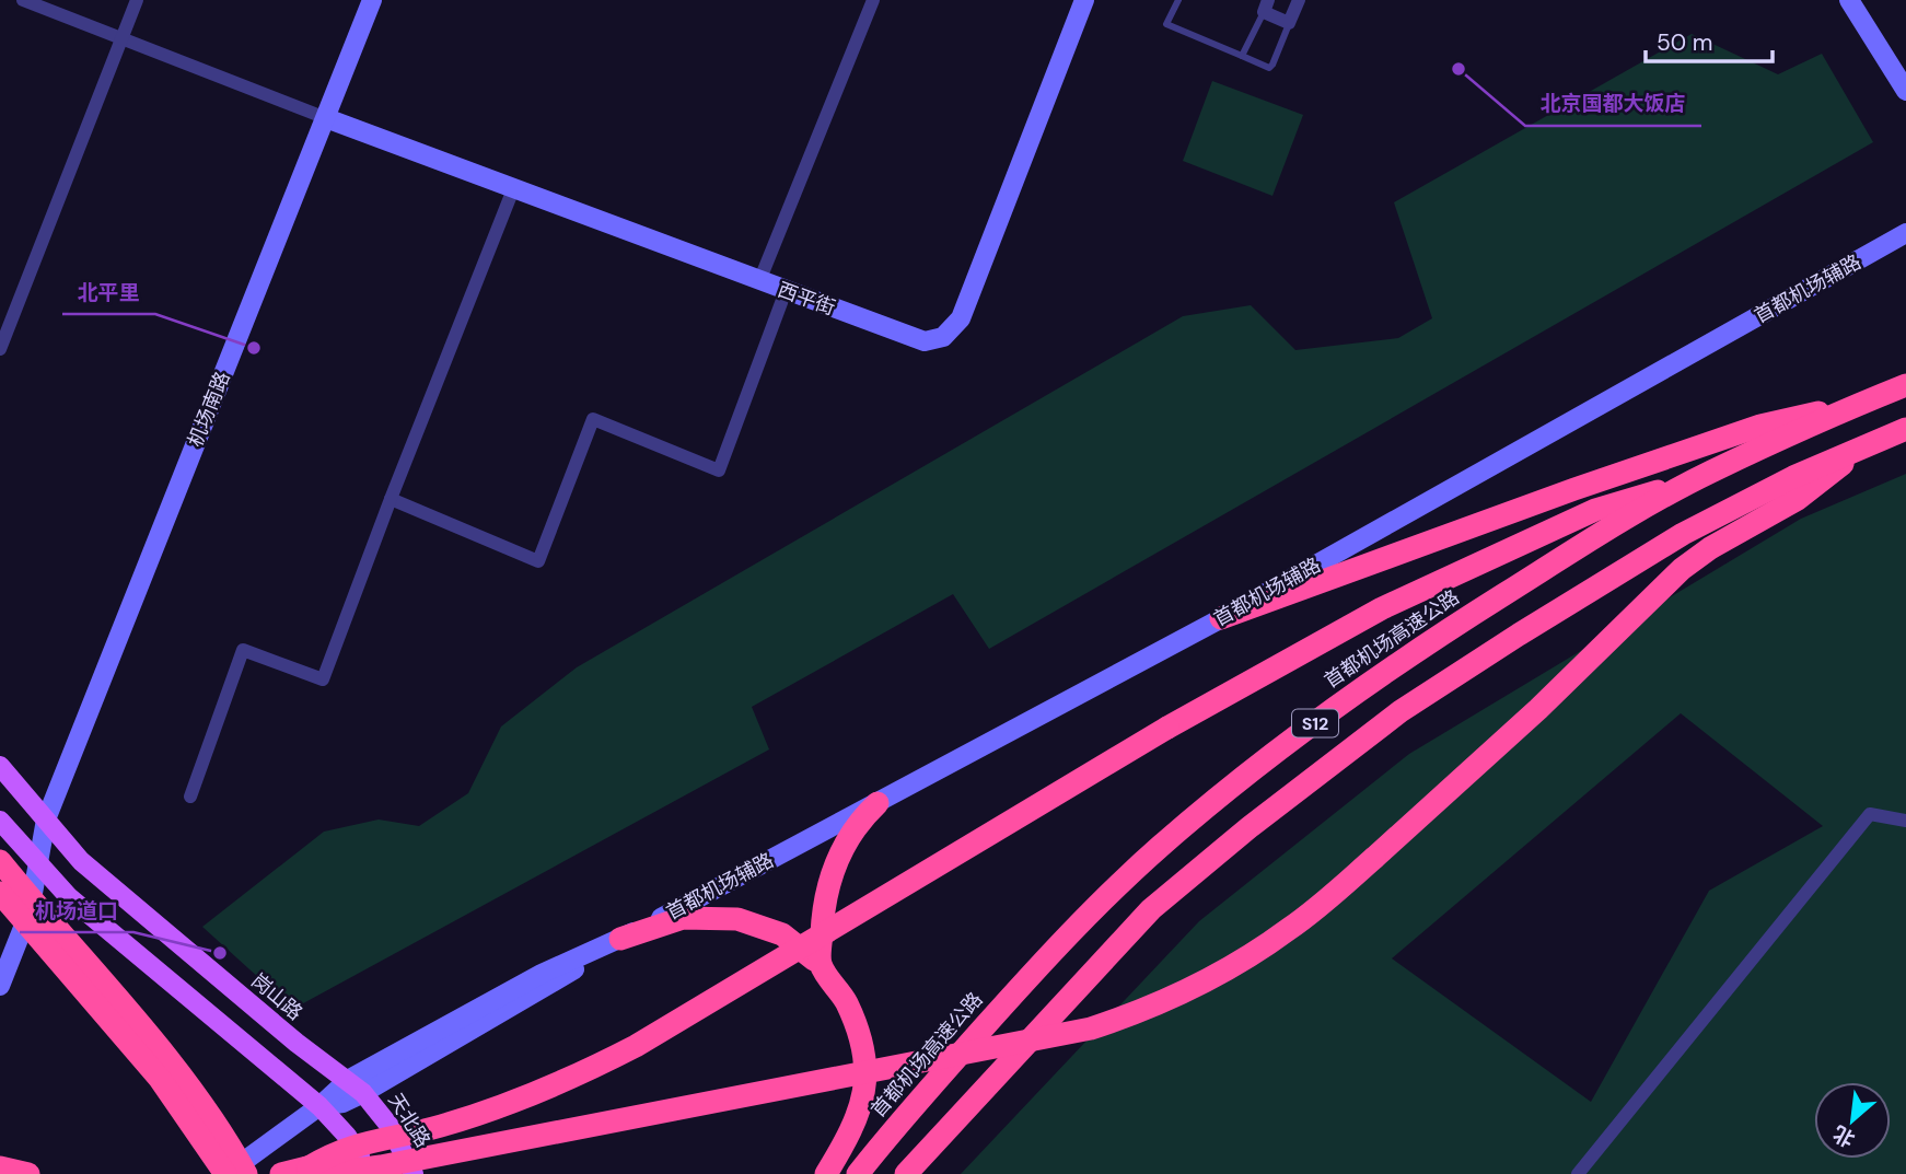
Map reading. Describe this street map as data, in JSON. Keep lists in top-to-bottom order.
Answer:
{
  "streets": {
    "highway": ["首都机场高速公路", "S12"],
    "main road": ["岗山路", "天北路"],
    "street": ["首都机场辅路", "西平街", "机场南路"]
  },
  "crossings": [
    ["首都机场辅路", "岗山路"],
    ["首都机场辅路", "天北路"],
    ["西平街", "机场南路"],
    ["机场南路", "岗山路"],
    ["岗山路", "天北路"]
  ],
  "places": ["北京国都大饭店", "北平里", "机场道口"],
  "scale_bar": "50 m",
  "north": "bottom left"
}
